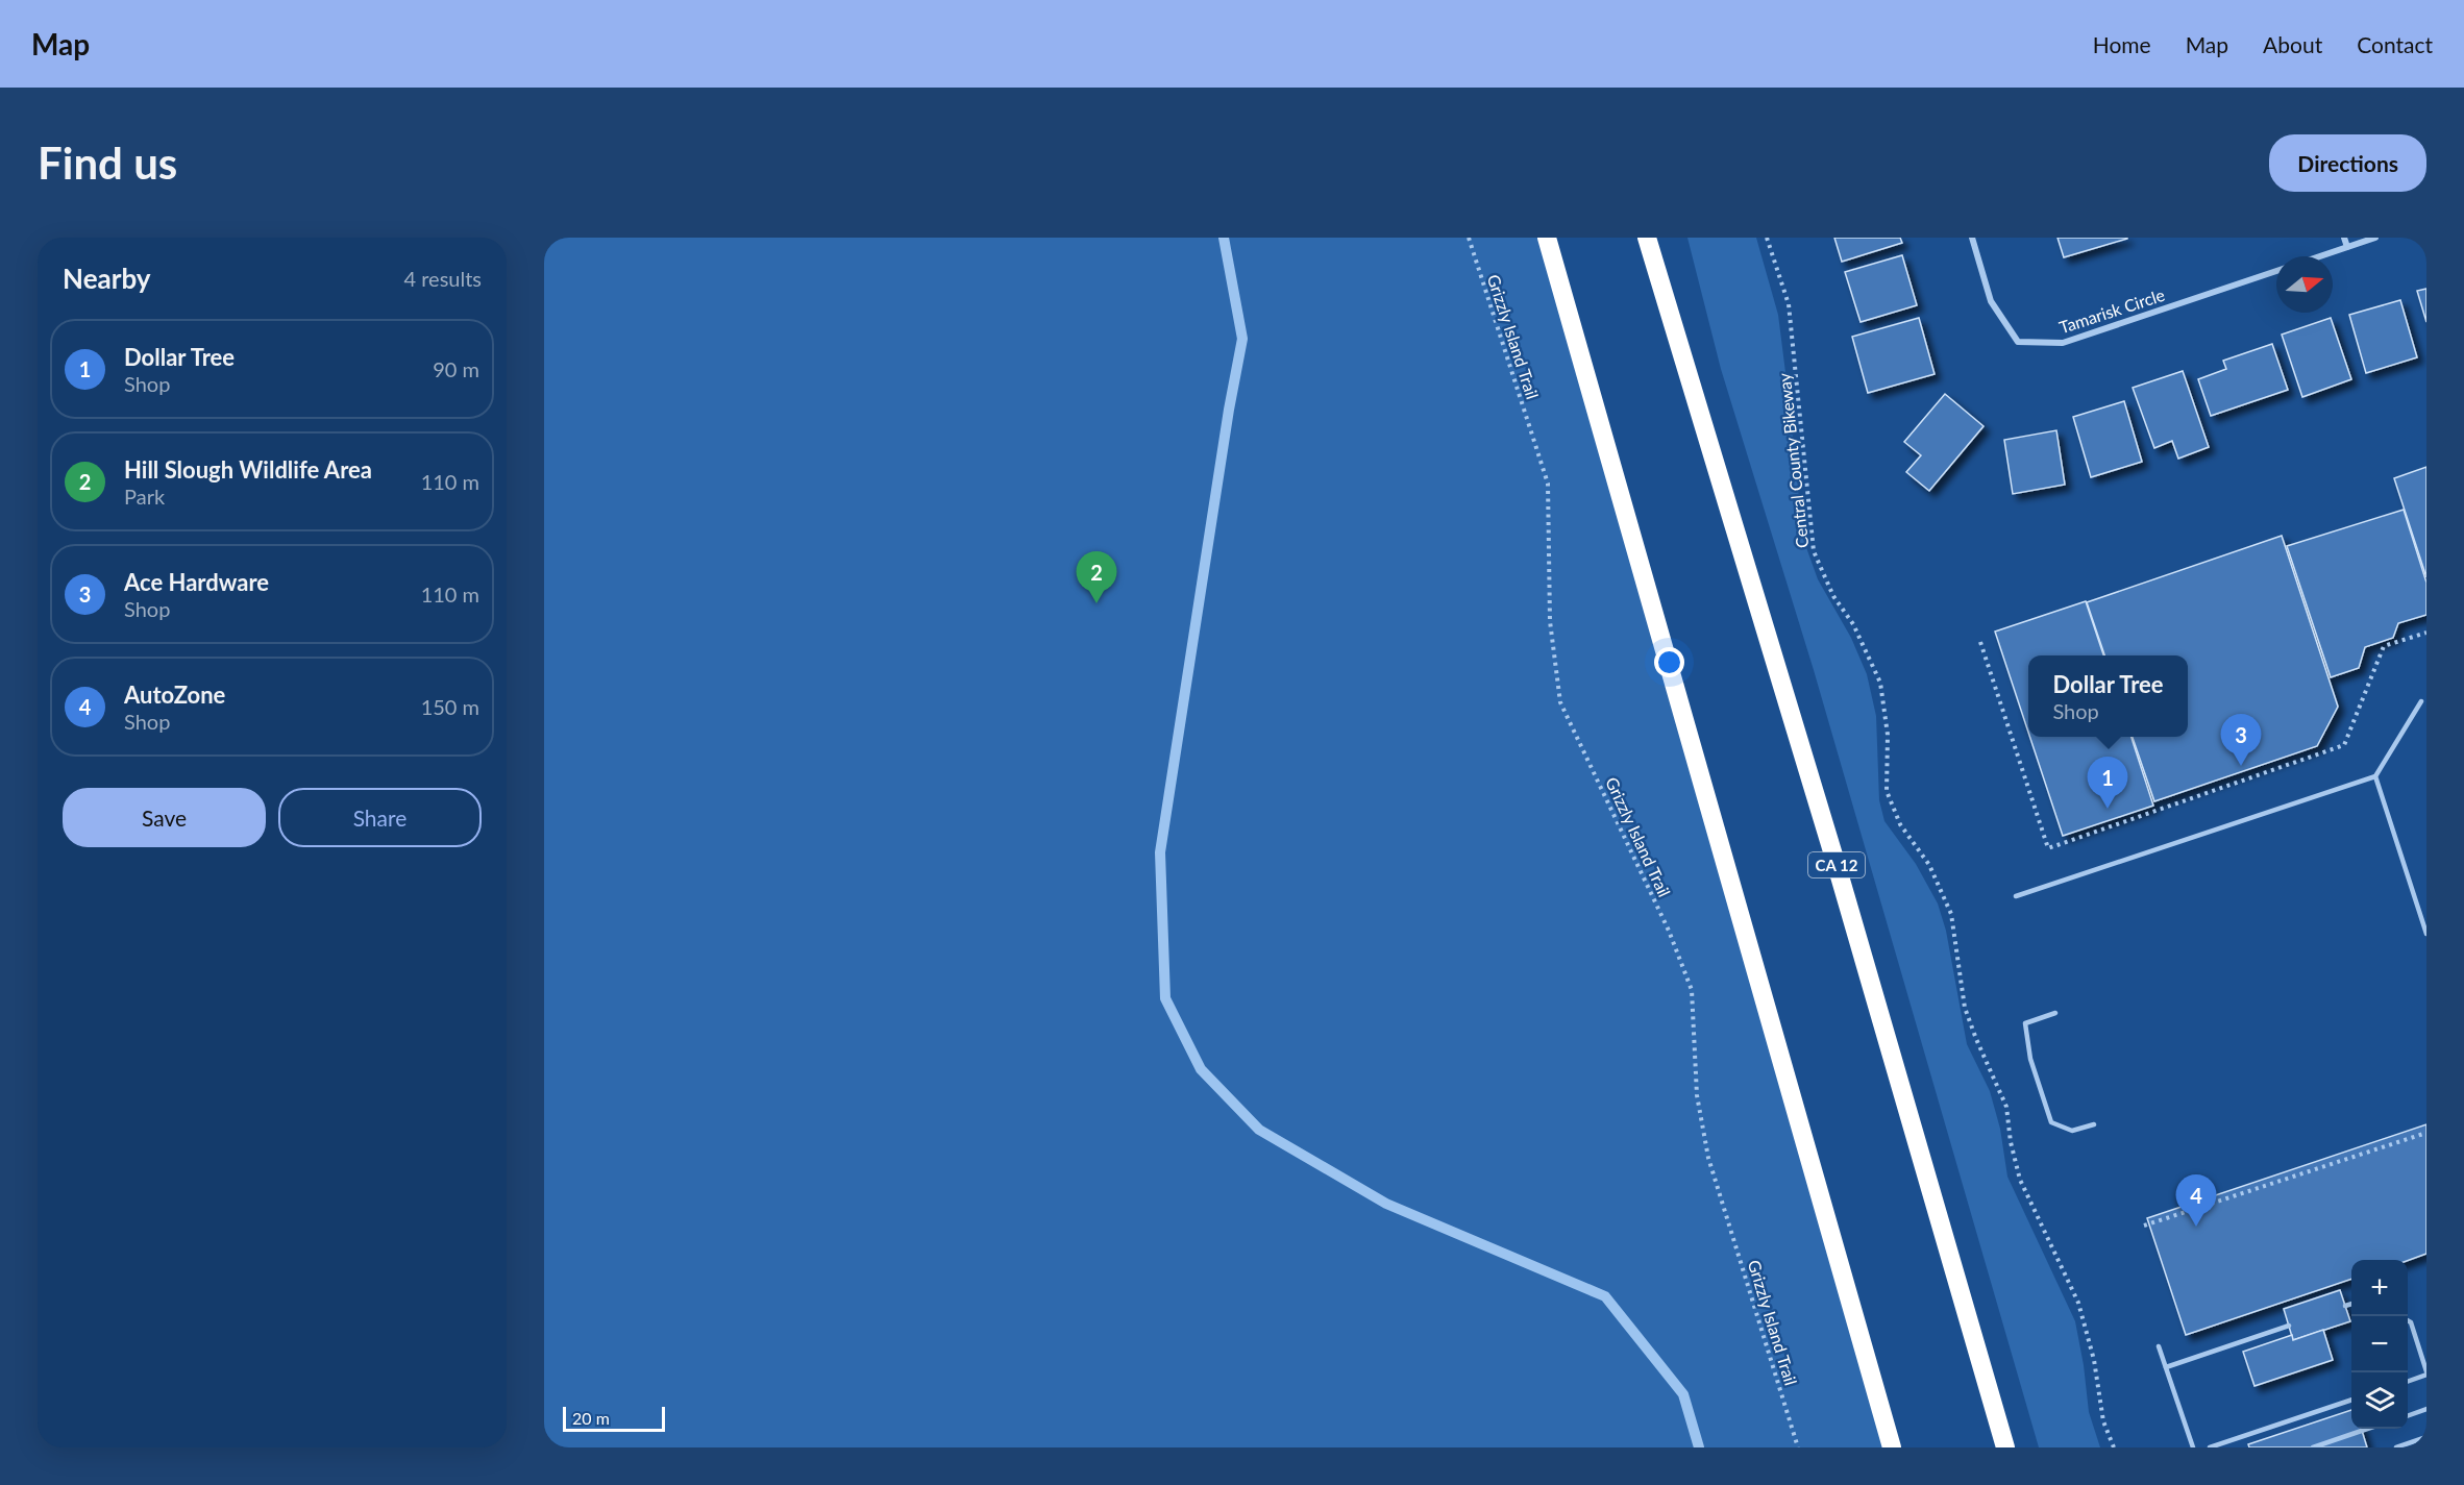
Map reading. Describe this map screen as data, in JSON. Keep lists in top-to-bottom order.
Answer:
{
  "streets": {
    "highway": ["CA 12"],
    "street": ["Tamarisk Circle"],
    "path": ["Grizzly Island Trail", "Central County Bikeway"]
  },
  "scale_bar": "20 m",
  "north": "right",
  "page": {
    "header": "Map",
    "nav": [
      "Home",
      "Map",
      "About",
      "Contact"
    ],
    "buttons": [
      "Directions",
      ["Save", "Share"]
    ],
    "title": "Find us",
    "heading": ["Nearby", "4 results"],
    "list": [
      {
        "mark": "1",
        "name": "Dollar Tree",
        "note": "Shop",
        "value": "90 m"
      },
      {
        "mark": "2",
        "name": "Hill Slough Wildlife Area",
        "note": "Park",
        "value": "110 m"
      },
      {
        "mark": "3",
        "name": "Ace Hardware",
        "note": "Shop",
        "value": "110 m"
      },
      {
        "mark": "4",
        "name": "AutoZone",
        "note": "Shop",
        "value": "150 m"
      }
    ],
    "pins": [
      "2",
      "3",
      "1",
      "4"
    ],
    "popup": ["Dollar Tree", "Shop"],
    "map_buttons": ["+", "−"],
    "scale": "20 m"
  }
}
